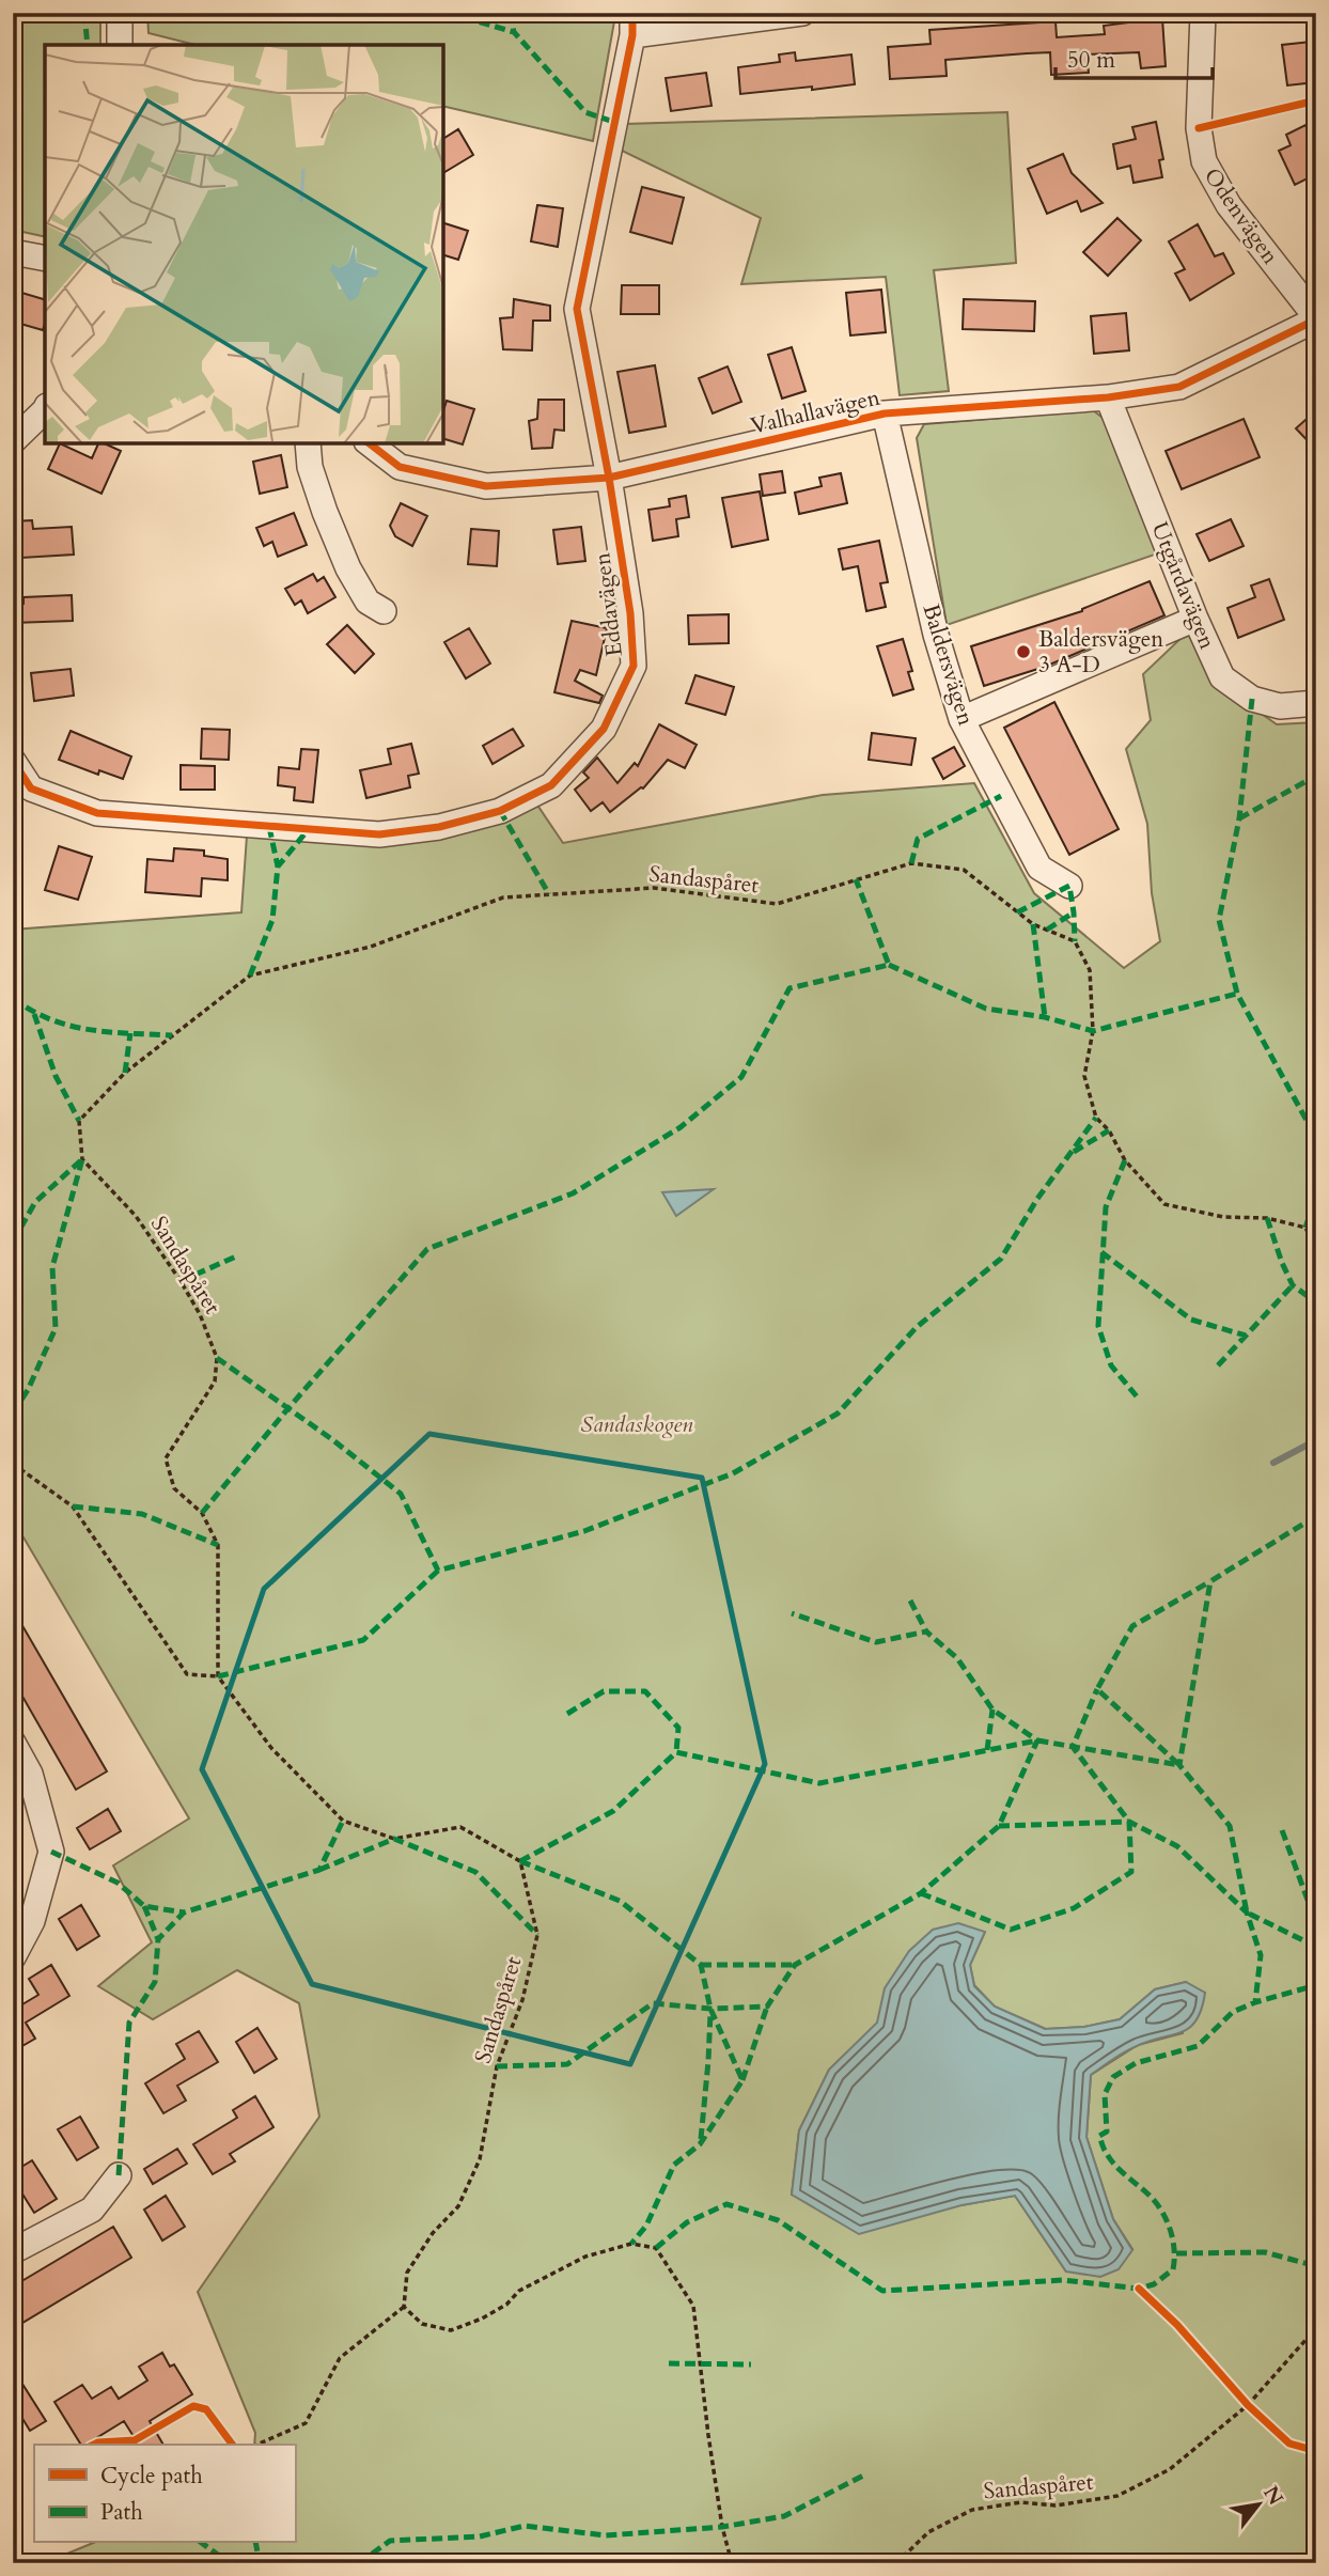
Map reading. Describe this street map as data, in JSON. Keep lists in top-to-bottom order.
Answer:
{
  "streets": {
    "street": [
      "Odenvägen",
      "Valhallavägen",
      "Utgårdavägen",
      "Eddavägen",
      "Baldersvägen"
    ],
    "path": ["Sandaspåret"]
  },
  "crossings": [
    ["Odenvägen", "Valhallavägen"],
    ["Valhallavägen", "Utgårdavägen"],
    ["Valhallavägen", "Eddavägen"],
    ["Valhallavägen", "Baldersvägen"]
  ],
  "parks": ["Sandaskogen"],
  "places": ["Baldersvägen 3 A-D"],
  "legend": ["Cycle path", "Path"],
  "scale_bar": "50 m",
  "north": "top right"
}
